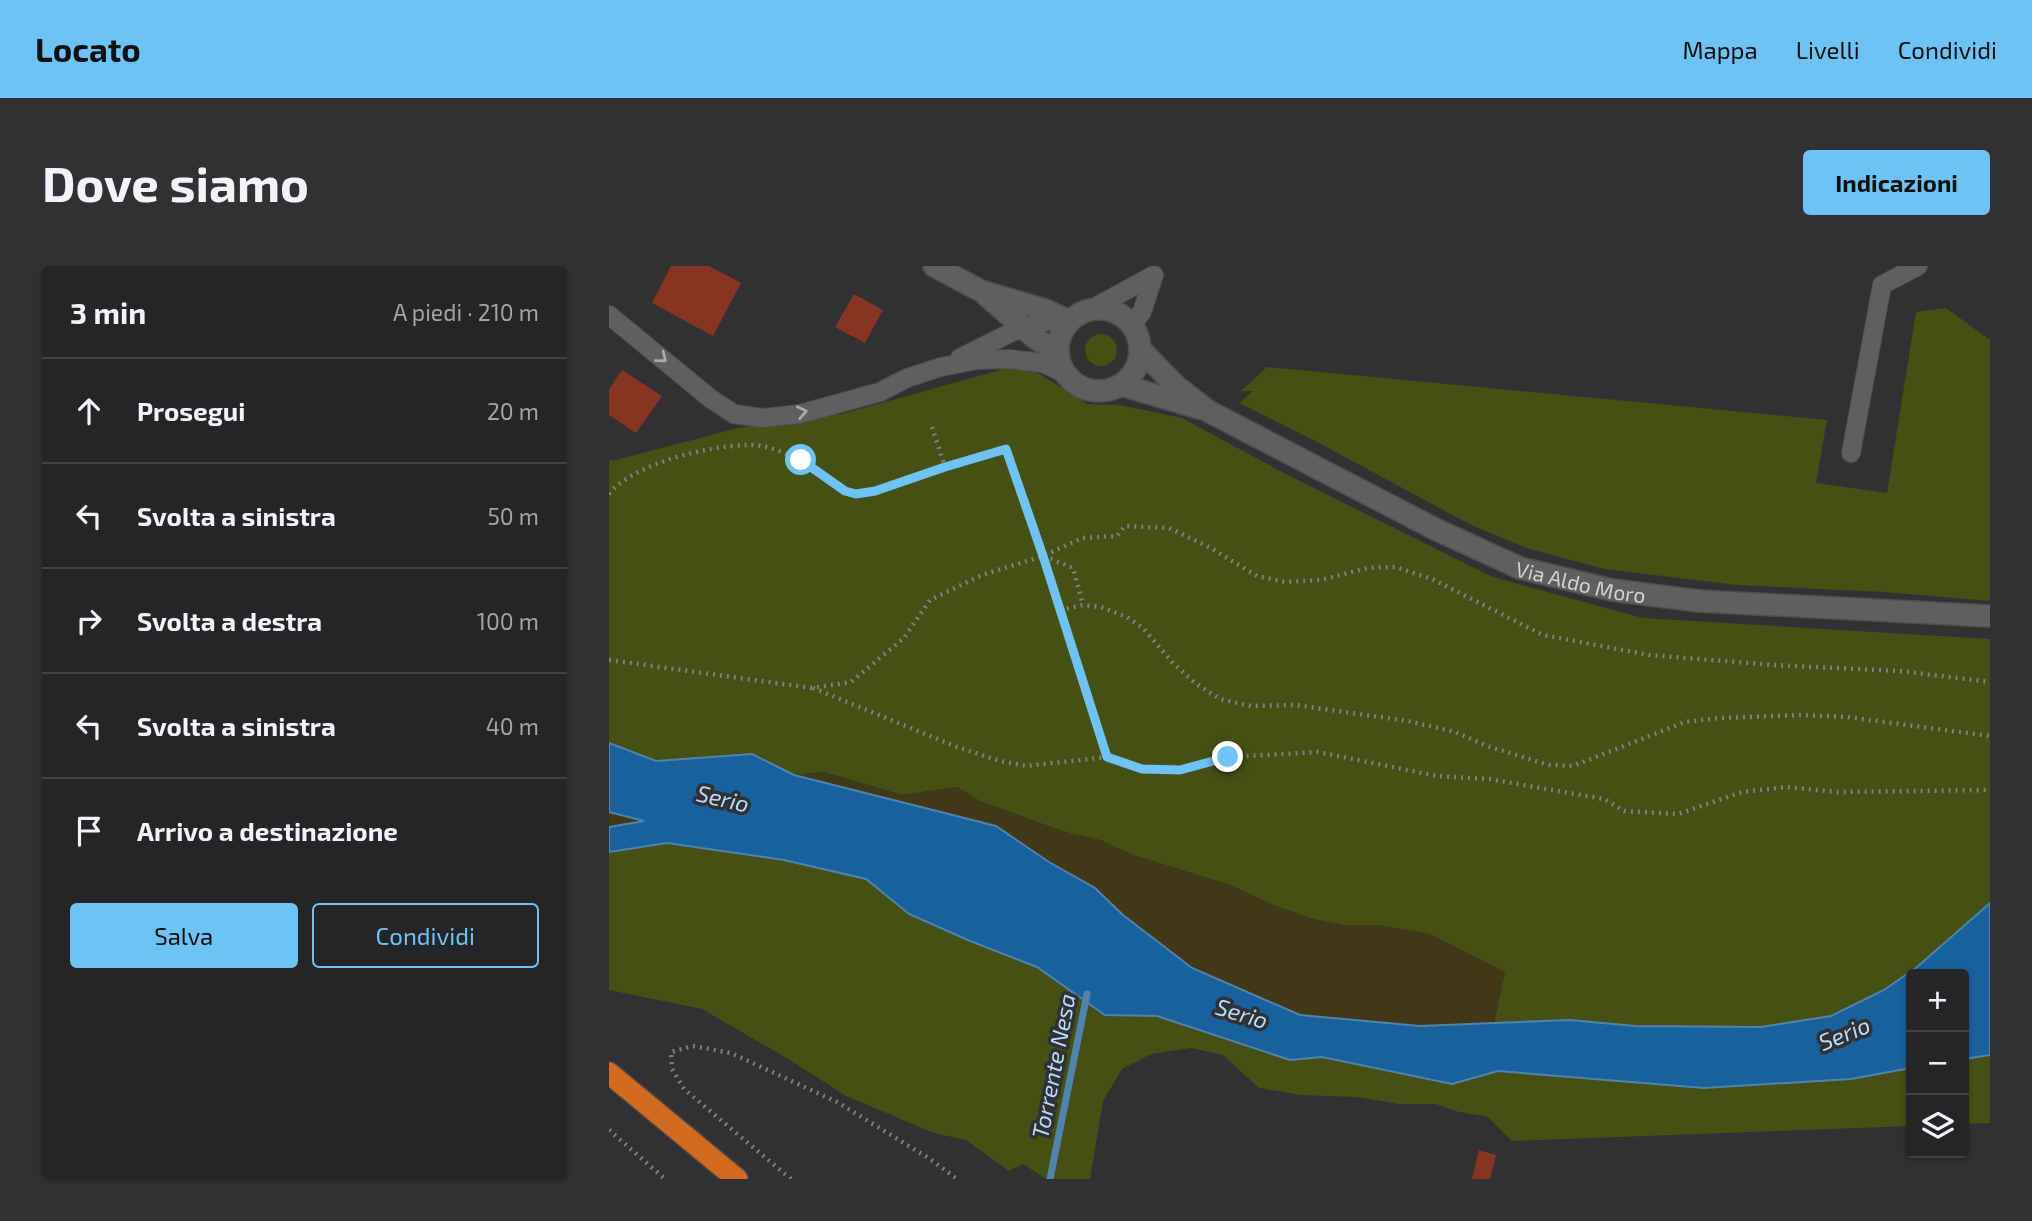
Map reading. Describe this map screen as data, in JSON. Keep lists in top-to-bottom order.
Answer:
{
  "streets": {
    "street": ["Via Aldo Moro"]
  },
  "water": ["Serio", "Torrente Nesa"],
  "page": {
    "header": "Locato",
    "nav": ["Mappa", "Livelli", "Condividi"],
    "buttons": [
      "Indicazioni",
      ["Salva", "Condividi"]
    ],
    "title": "Dove siamo",
    "heading": ["3 min", "A piedi · 210 m"],
    "list": [
      ["Prosegui", "20 m"],
      ["Svolta a sinistra", "50 m"],
      ["Svolta a destra", "100 m"],
      ["Svolta a sinistra", "40 m"],
      "Arrivo a destinazione"
    ],
    "map_buttons": ["+", "−"]
  }
}
